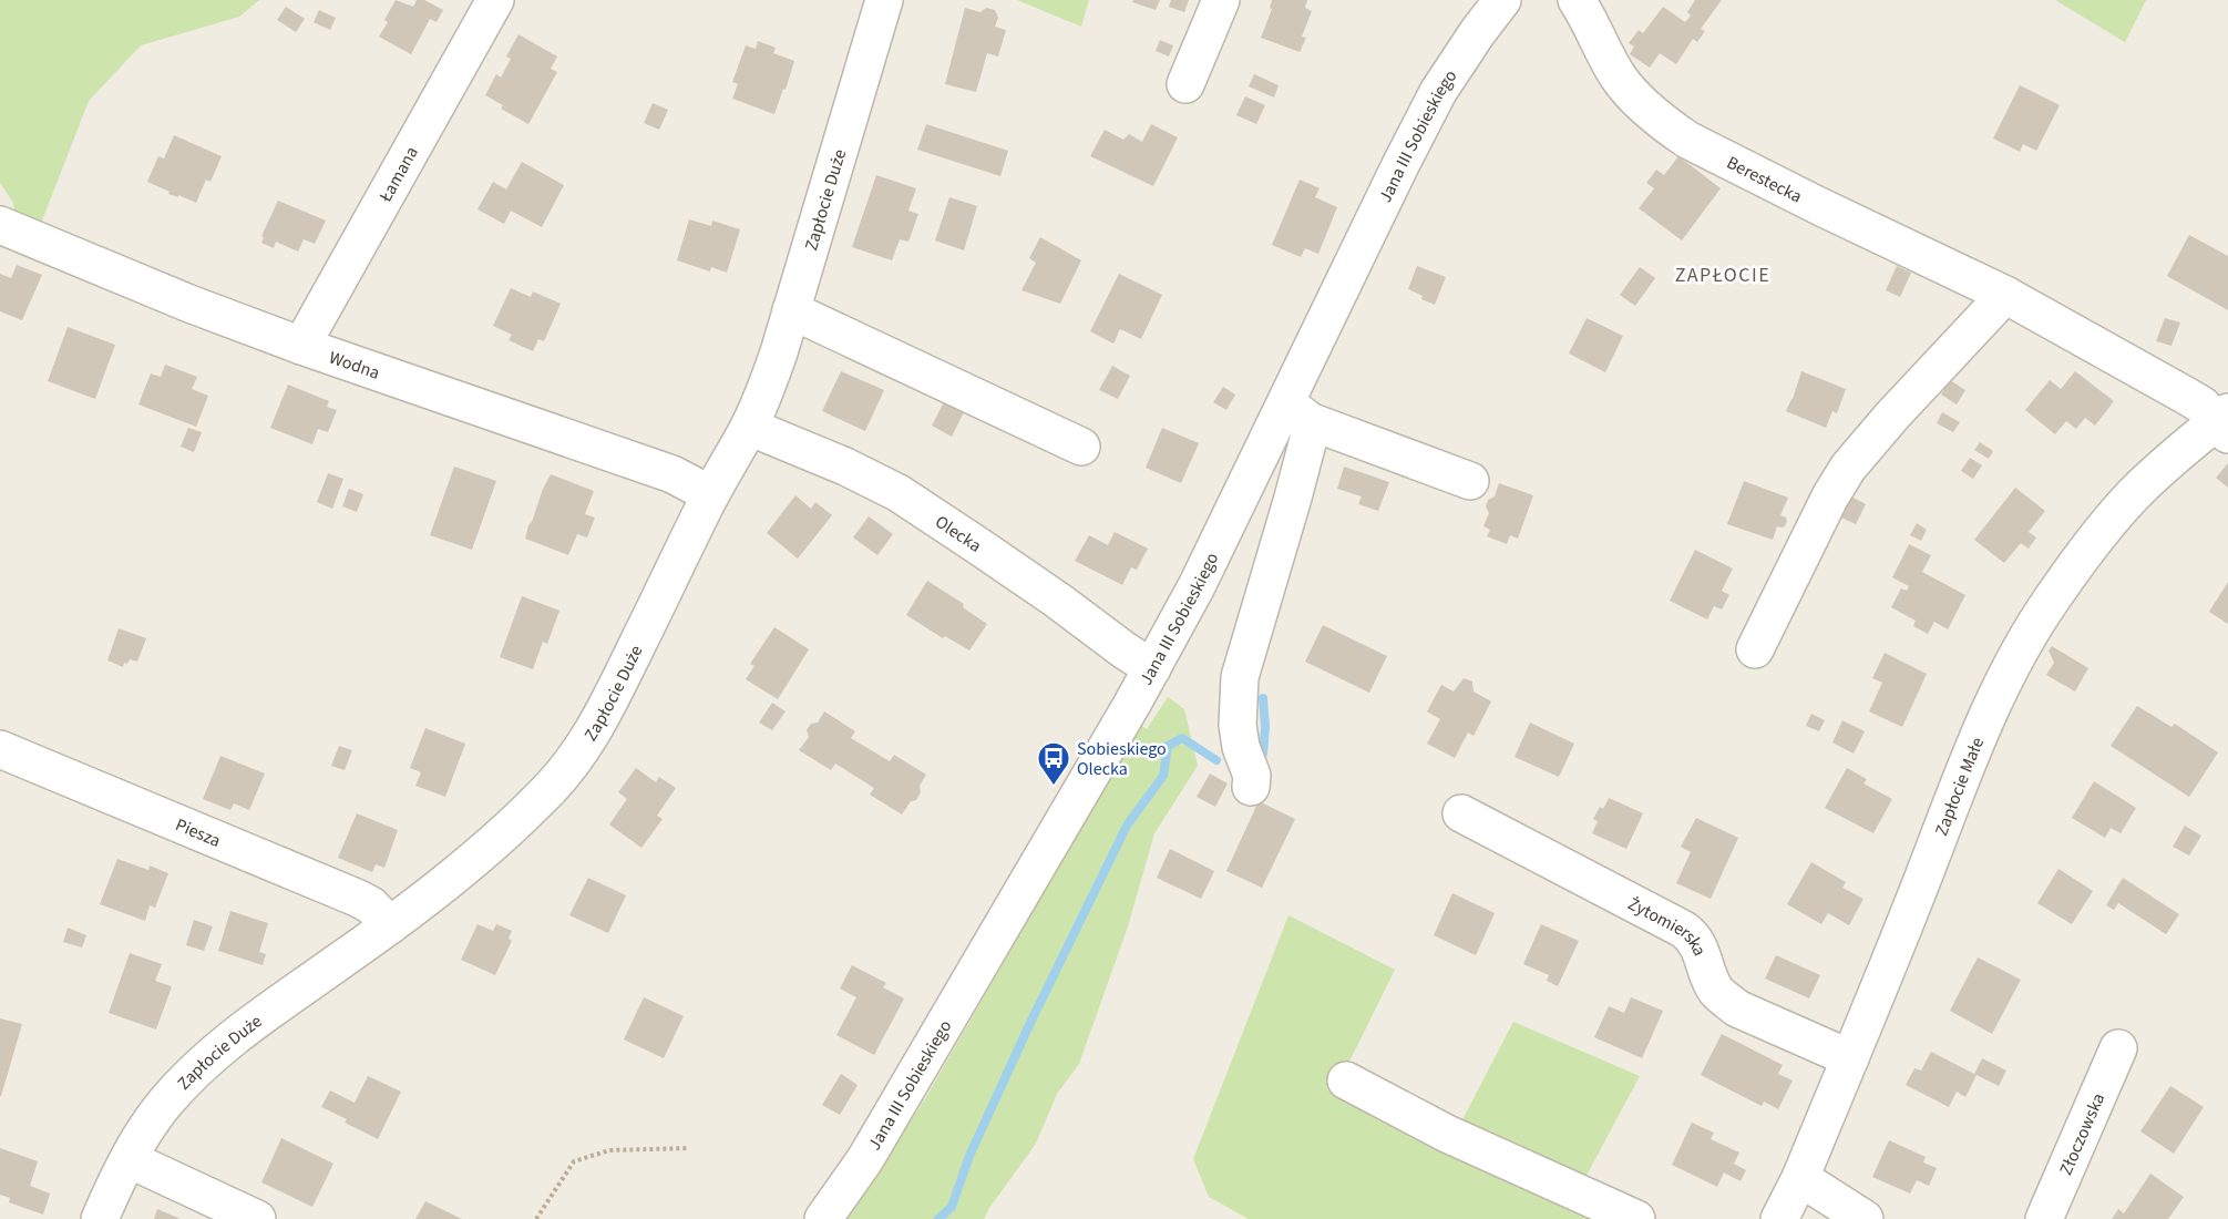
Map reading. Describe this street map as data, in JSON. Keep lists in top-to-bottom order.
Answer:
{
  "streets": {
    "street": [
      "Jana III Sobieskiego",
      "Łamana",
      "Berestecka",
      "Zapłocie Duże",
      "Wodna",
      "Olecka",
      "Zapłocie Małe",
      "Piesza",
      "Żytomierska",
      "Złoczowska"
    ]
  },
  "crossings": [
    ["Jana III Sobieskiego", "Olecka"],
    ["Łamana", "Wodna"],
    ["Berestecka", "Zapłocie Małe"],
    ["Zapłocie Duże", "Wodna"],
    ["Zapłocie Duże", "Olecka"],
    ["Zapłocie Duże", "Piesza"],
    ["Zapłocie Małe", "Żytomierska"]
  ],
  "districts": ["ZAPŁOCIE"],
  "places": {
    "bus stop": ["Sobieskiego Olecka"]
  }
}
